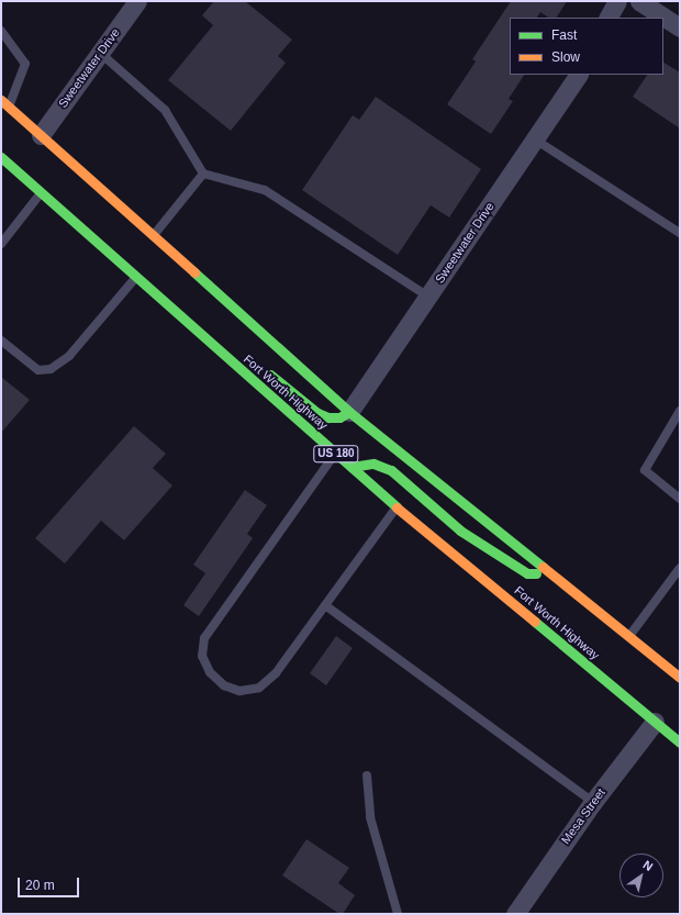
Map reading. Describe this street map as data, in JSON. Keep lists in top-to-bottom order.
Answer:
{
  "streets": {
    "main road": ["Fort Worth Highway", "US 180"],
    "street": ["Sweetwater Drive", "Mesa Street"]
  },
  "crossings": [
    ["Fort Worth Highway", "Mesa Street"]
  ],
  "legend": ["Fast", "Slow"],
  "scale_bar": "20 m",
  "north": "top right"
}
